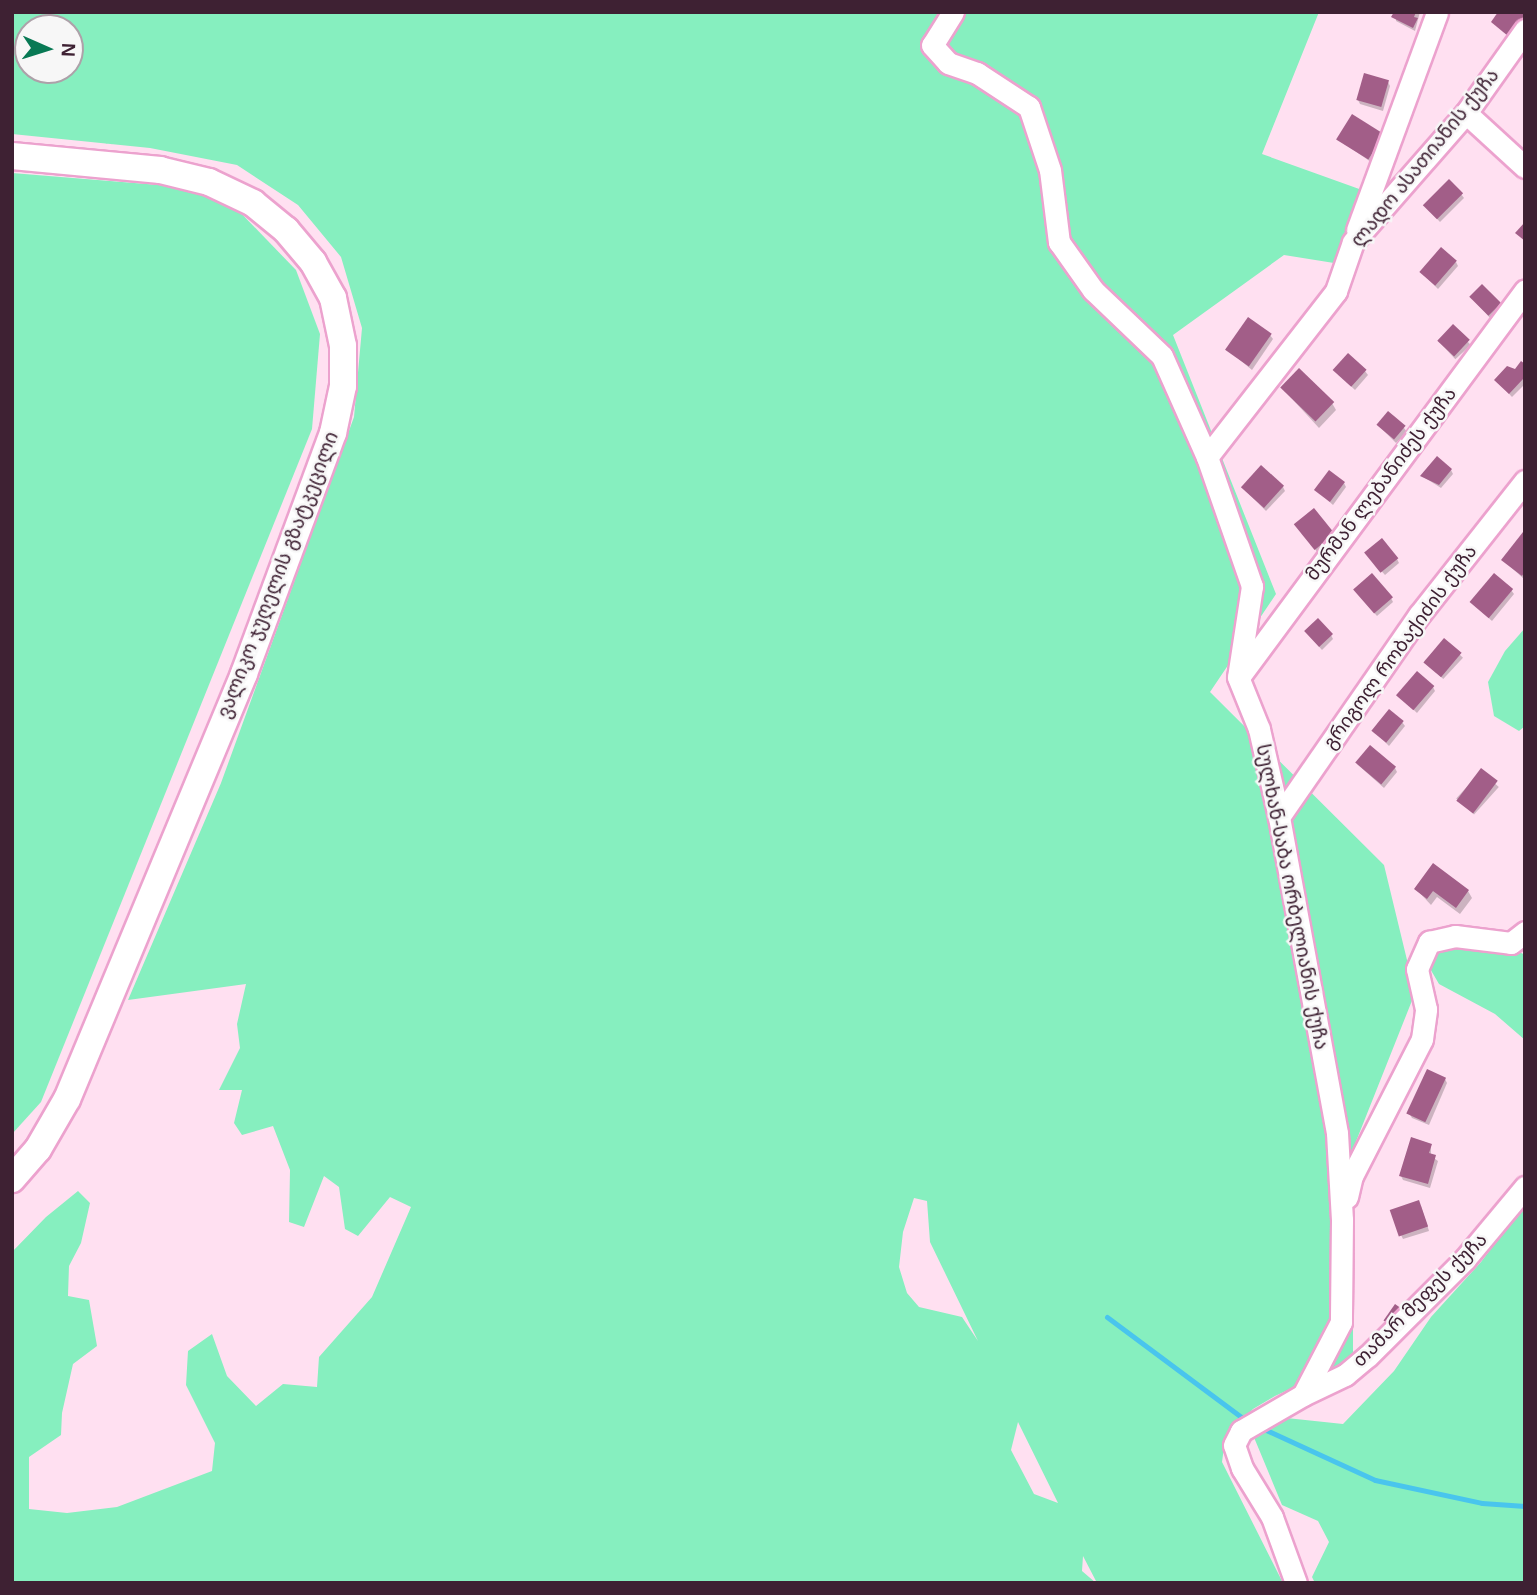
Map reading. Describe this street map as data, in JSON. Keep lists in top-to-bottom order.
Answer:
{
  "streets": {
    "main road": ["ვალიკო ჯუღელის გზატკეცილი"],
    "street": [
      "ლადო ასათიანის ქუჩა",
      "მურმან ლებანიძეს ქუჩა",
      "გრიგოლ რობაქიძის ქუჩა",
      "სულხან-საბა ორბელიანის ქუჩა",
      "თამარ მეფეს ქუჩა"
    ]
  },
  "crossings": [
    ["მურმან ლებანიძეს ქუჩა", "სულხან-საბა ორბელიანის ქუჩა"],
    ["გრიგოლ რობაქიძის ქუჩა", "სულხან-საბა ორბელიანის ქუჩა"],
    ["სულხან-საბა ორბელიანის ქუჩა", "თამარ მეფეს ქუჩა"]
  ],
  "north": "right"
}
